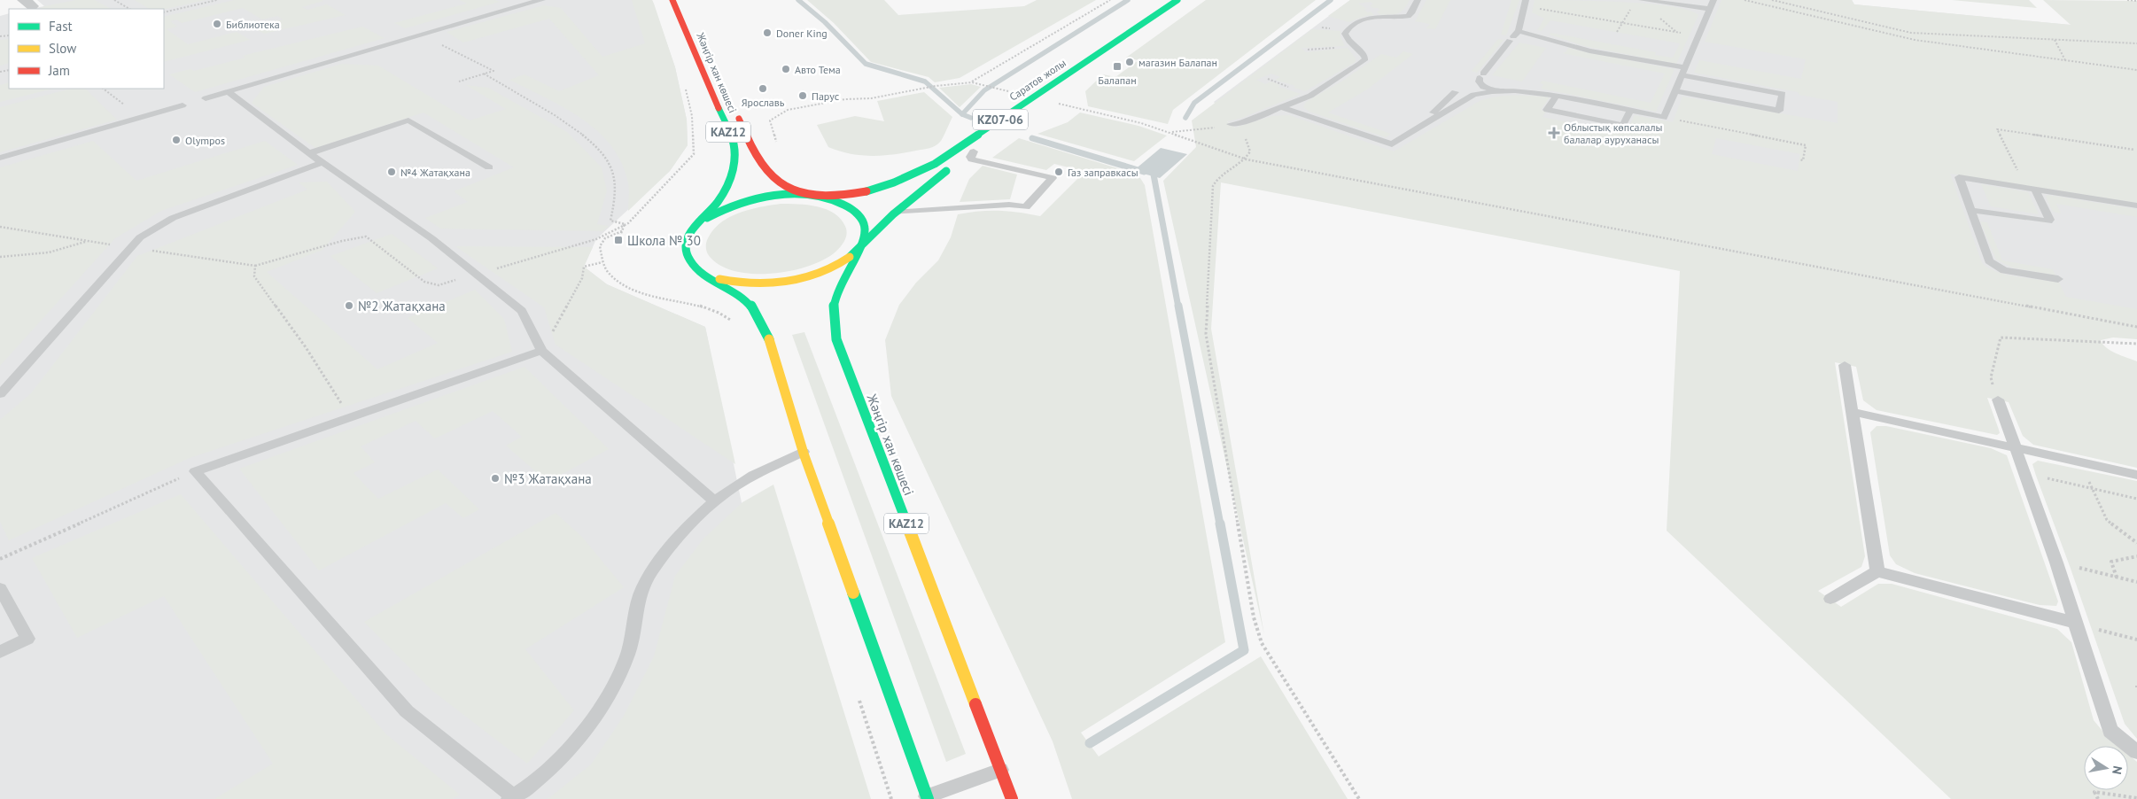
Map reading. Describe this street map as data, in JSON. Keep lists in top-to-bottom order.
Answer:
{
  "streets": {
    "main road": [
      "Жәңгір хан көшесі",
      "Саратов жолы",
      "KZ07-06",
      "KAZ12"
    ]
  },
  "crossings": [
    ["Жәңгір хан көшесі", "Саратов жолы"]
  ],
  "places": {
    "other": [
      "Библиотека",
      "Doner King",
      "магазин Балапан",
      "Авто Тема",
      "Ярославь",
      "Парус",
      "Olympos",
      "№4 Жатақхана",
      "Газ заправкасы",
      "№2 Жатақхана",
      "№3 Жатақхана"
    ],
    "transit": ["Балапан", "Школа № 30"],
    "health": ["Облыстық көпсалалы балалар ауруханасы"]
  },
  "legend": ["Fast", "Slow", "Jam"],
  "north": "right"
}
